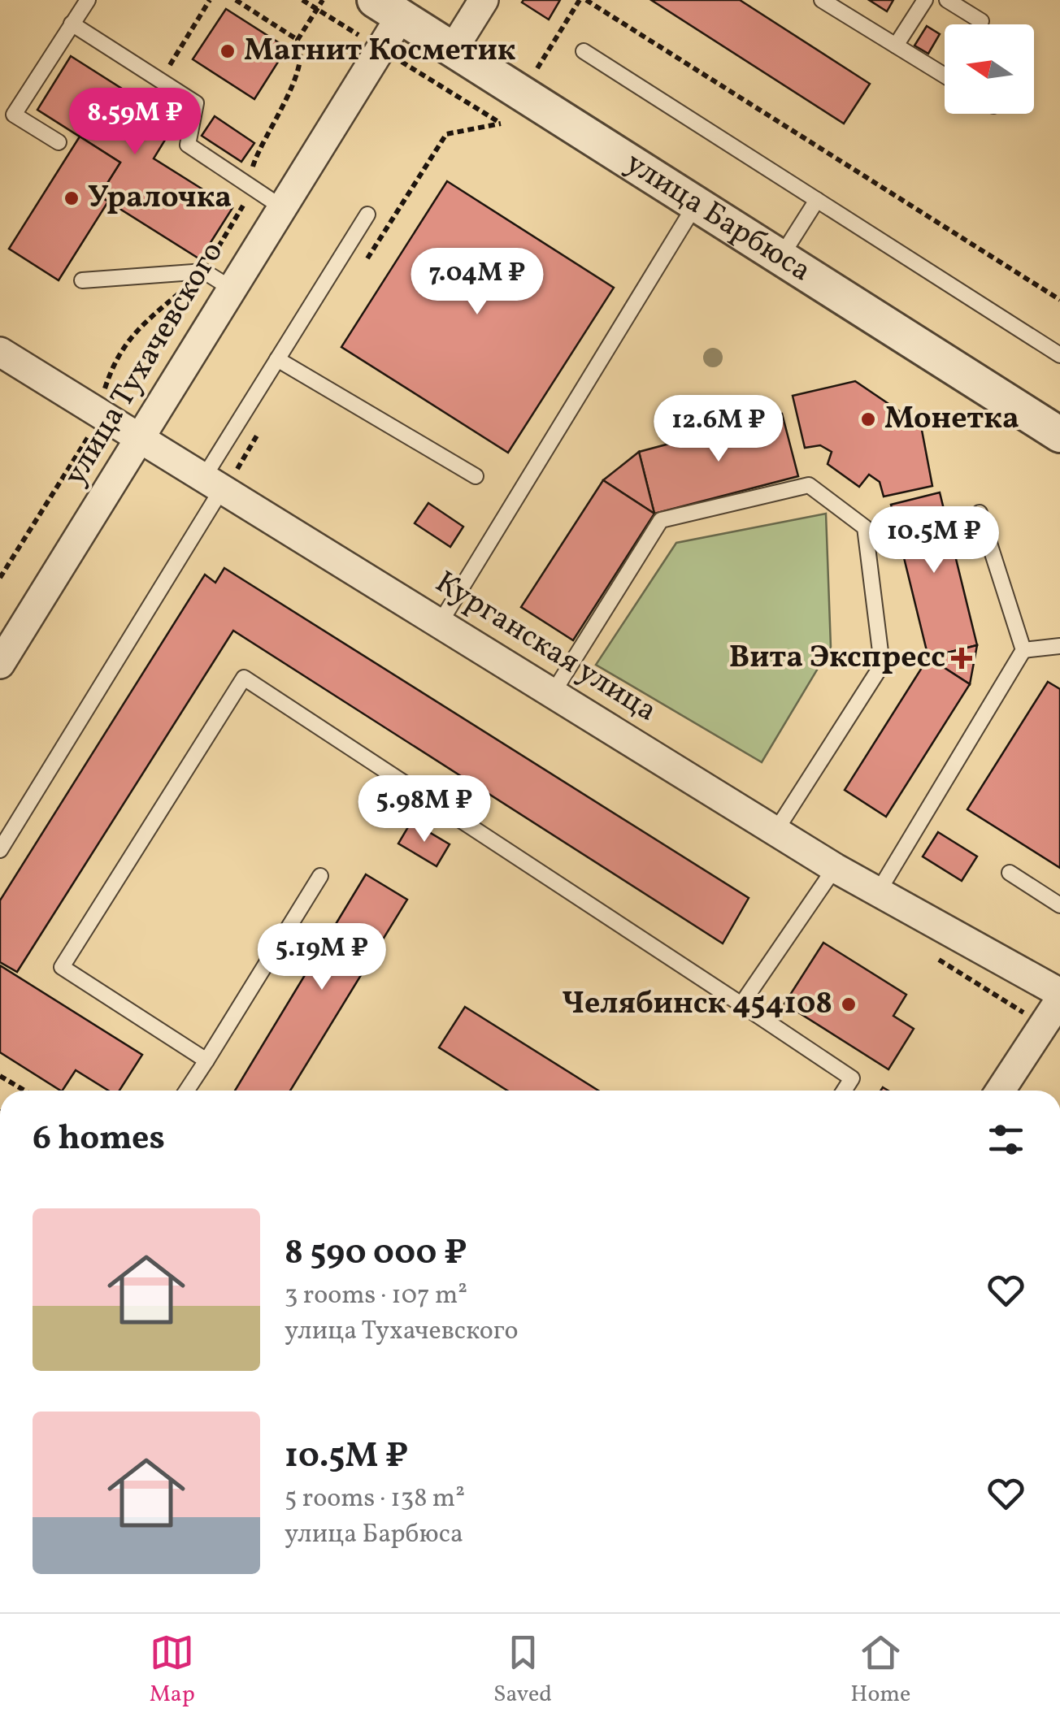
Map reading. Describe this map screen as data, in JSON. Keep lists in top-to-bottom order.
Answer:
{
  "streets": {
    "street": ["улица Барбюса", "улица Тухачевского", "Курганская улица"]
  },
  "crossings": [
    ["улица Барбюса", "улица Тухачевского"],
    ["улица Тухачевского", "Курганская улица"]
  ],
  "places": {
    "other": [
      "Магнит Косметик",
      "Уралочка",
      "Монетка",
      "Челябинск 454108"
    ],
    "health": ["Вита Экспресс"]
  },
  "north": "left",
  "page": {
    "price": [
      "8.59M ₽",
      "7.04M ₽",
      "12.6M ₽",
      "10.5M ₽",
      "5.98M ₽",
      "5.19M ₽"
    ],
    "heading": "6 homes",
    "list": [
      {
        "name": "8 590 000 ₽",
        "note": "3 rooms · 107 m² · улица Тухачевского"
      },
      {
        "name": "10.5M ₽",
        "note": "5 rooms · 138 m² · улица Барбюса"
      }
    ],
    "tabs": ["Map", "Saved", "Home"]
  }
}
